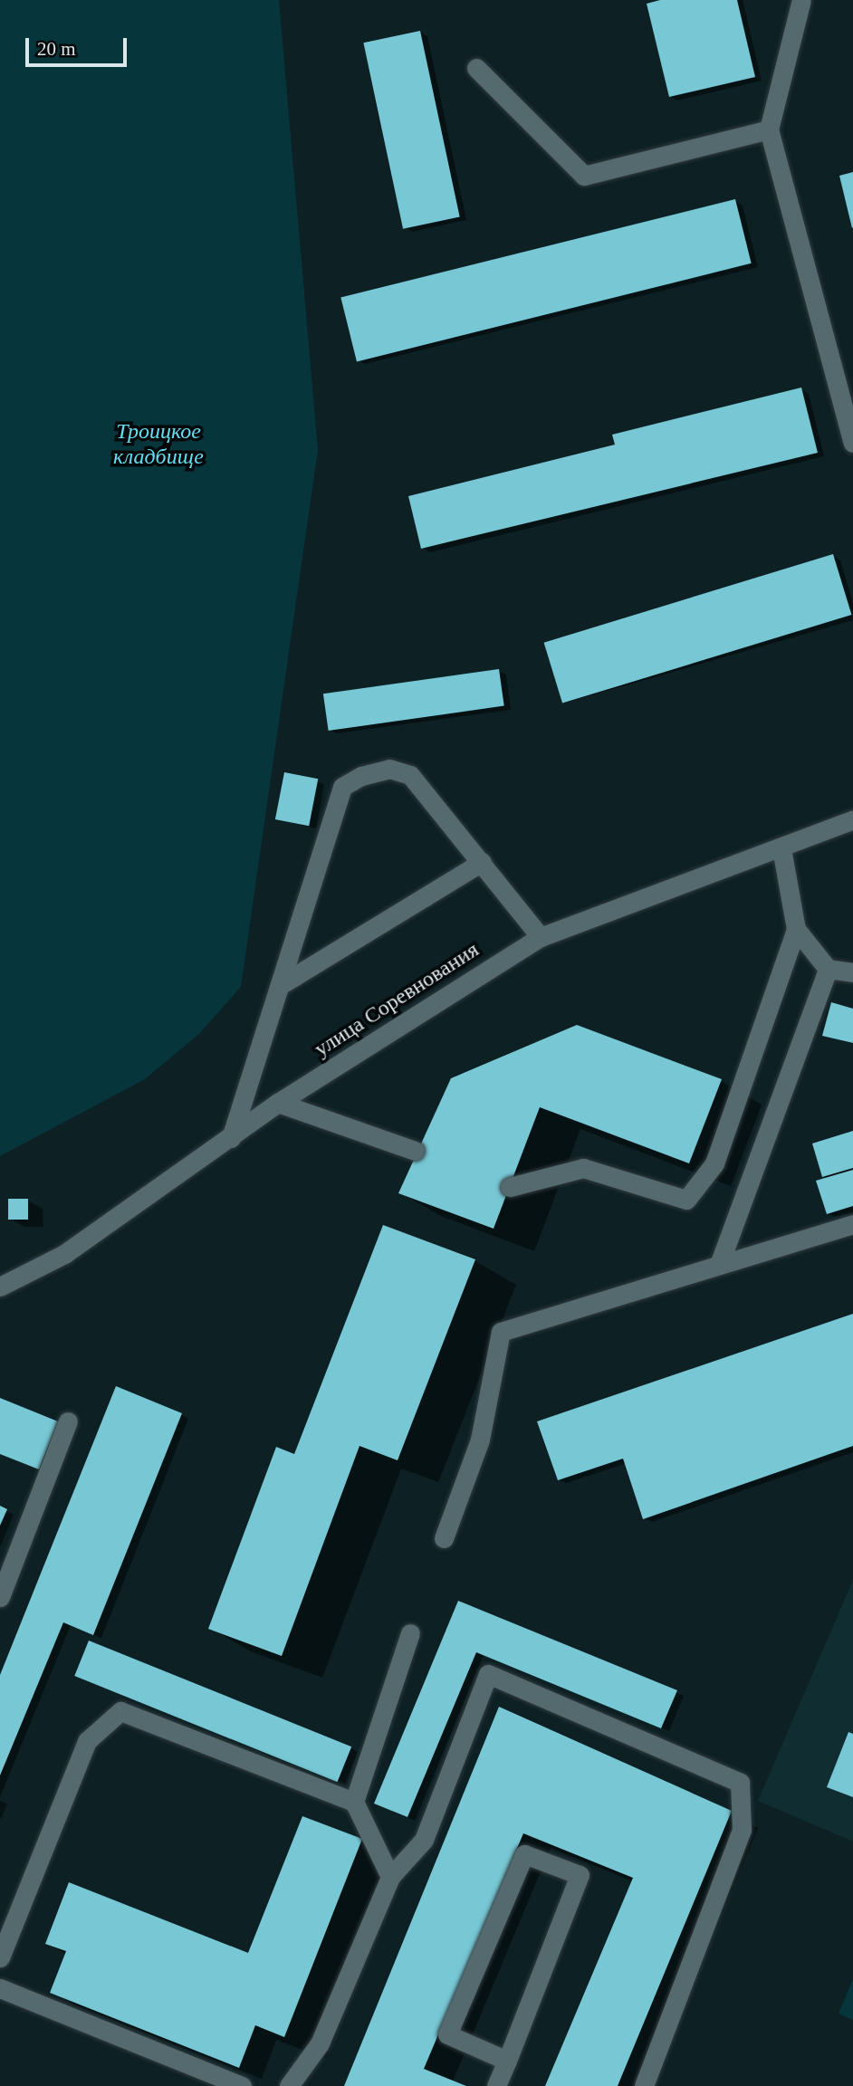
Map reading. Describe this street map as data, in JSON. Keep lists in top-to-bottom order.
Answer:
{
  "streets": {
    "street": ["улица Соревнования"]
  },
  "parks": ["Троицкое кладбище"],
  "scale_bar": "20 m"
}
